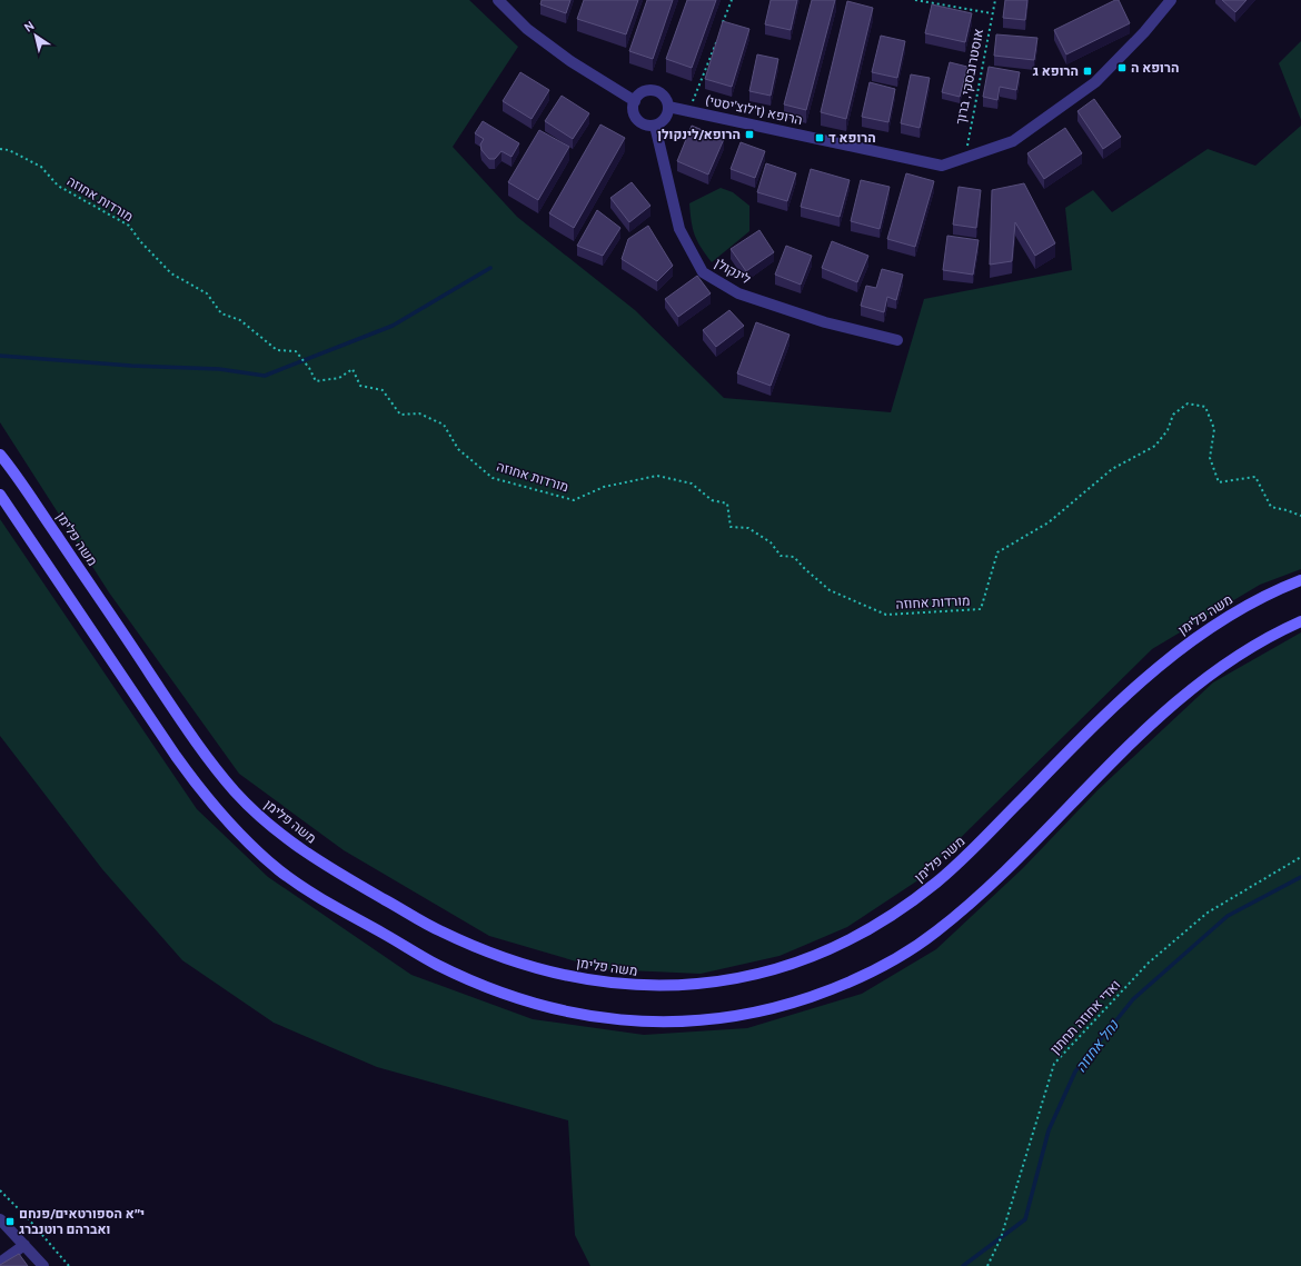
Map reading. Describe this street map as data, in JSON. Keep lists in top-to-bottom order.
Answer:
{
  "streets": {
    "main road": ["משה פלימן"],
    "street": ["הרופא (ז'לוצ'יסטי)", "לינקולן"],
    "path": ["אוסטרובסקי, ברוך", "מורדות אחוזה", "ואדי אחוזה תחתון"]
  },
  "crossings": [
    ["אוסטרובסקי, ברוך", "הרופא (ז'לוצ'יסטי)"],
    ["הרופא (ז'לוצ'יסטי)", "לינקולן"]
  ],
  "water": ["נחל אחוזה"],
  "places": {
    "transit": [
      "הרופא ה",
      "הרופא ג",
      "הרופא/לינקולן",
      "הרופא ד",
      "י״א הספורטאים/פנחם ואברהם רוטנברג"
    ]
  },
  "north": "top left"
}
